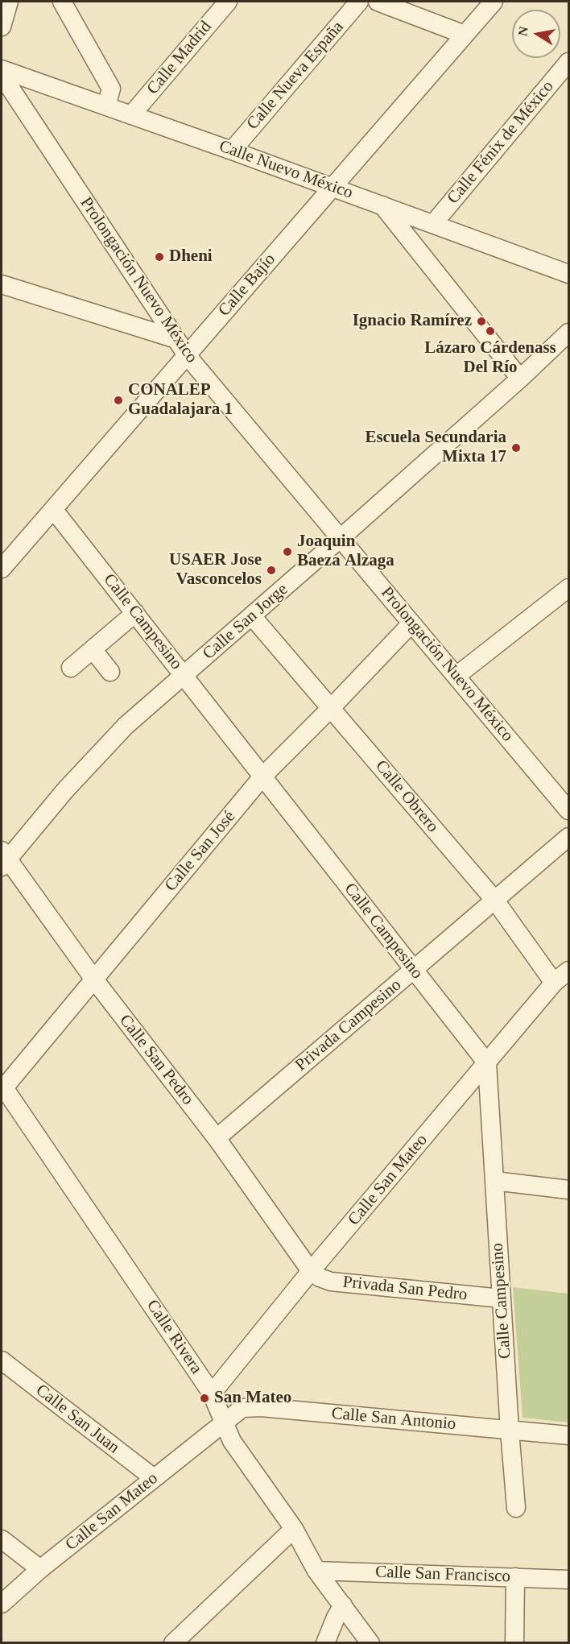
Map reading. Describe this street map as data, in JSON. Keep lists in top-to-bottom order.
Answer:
{
  "streets": {
    "street": [
      "Calle Madrid",
      "Calle Nueva España",
      "Calle Fénix de México",
      "Calle Nuevo México",
      "Prolongación Nuevo México",
      "Calle Bajío",
      "Calle Campesino",
      "Calle San Jorge",
      "Calle Obrero",
      "Calle San José",
      "Privada Campesino",
      "Calle San Pedro",
      "Calle San Mateo",
      "Privada San Pedro",
      "Calle Rivera",
      "Calle San Juan",
      "Calle San Antonio",
      "Calle San Francisco"
    ]
  },
  "crossings": [
    ["Calle Madrid", "Calle Nuevo México"],
    ["Calle Nueva España", "Calle Nuevo México"],
    ["Calle Fénix de México", "Calle Nuevo México"],
    ["Calle Nuevo México", "Calle Bajío"],
    ["Prolongación Nuevo México", "Calle Bajío"],
    ["Prolongación Nuevo México", "Calle San Jorge"],
    ["Prolongación Nuevo México", "Calle San José"],
    ["Calle Bajío", "Calle Campesino"],
    ["Calle Campesino", "Calle San Jorge"],
    ["Calle Campesino", "Calle San José"],
    ["Calle Campesino", "Privada Campesino"],
    ["Calle Campesino", "Calle San Mateo"],
    ["Calle Campesino", "Privada San Pedro"],
    ["Calle Campesino", "Calle San Antonio"],
    ["Calle San Jorge", "Calle Obrero"],
    ["Calle San Jorge", "Calle San Pedro"],
    ["Calle Obrero", "Calle San José"],
    ["Calle Obrero", "Privada Campesino"],
    ["Calle Obrero", "Calle San Mateo"],
    ["Calle San José", "Calle San Pedro"],
    ["Calle San José", "Calle Rivera"],
    ["Privada Campesino", "Calle San Pedro"],
    ["Calle San Pedro", "Calle San Mateo"],
    ["Calle San Pedro", "Privada San Pedro"],
    ["Calle San Mateo", "Privada San Pedro"],
    ["Calle San Mateo", "Calle Rivera"],
    ["Calle San Mateo", "Calle San Juan"],
    ["Calle San Mateo", "Calle San Antonio"],
    ["Calle Rivera", "Calle San Antonio"],
    ["Calle Rivera", "Calle San Francisco"]
  ],
  "places": [
    "Dheni",
    "Ignacio Ramírez",
    "Lázaro Cárdenass Del Río",
    "CONALEP Guadalajara 1",
    "Escuela Secundaria Mixta 17",
    "Joaquin Baeza Alzaga",
    "USAER Jose Vasconcelos",
    "San Mateo"
  ],
  "north": "left"
}
